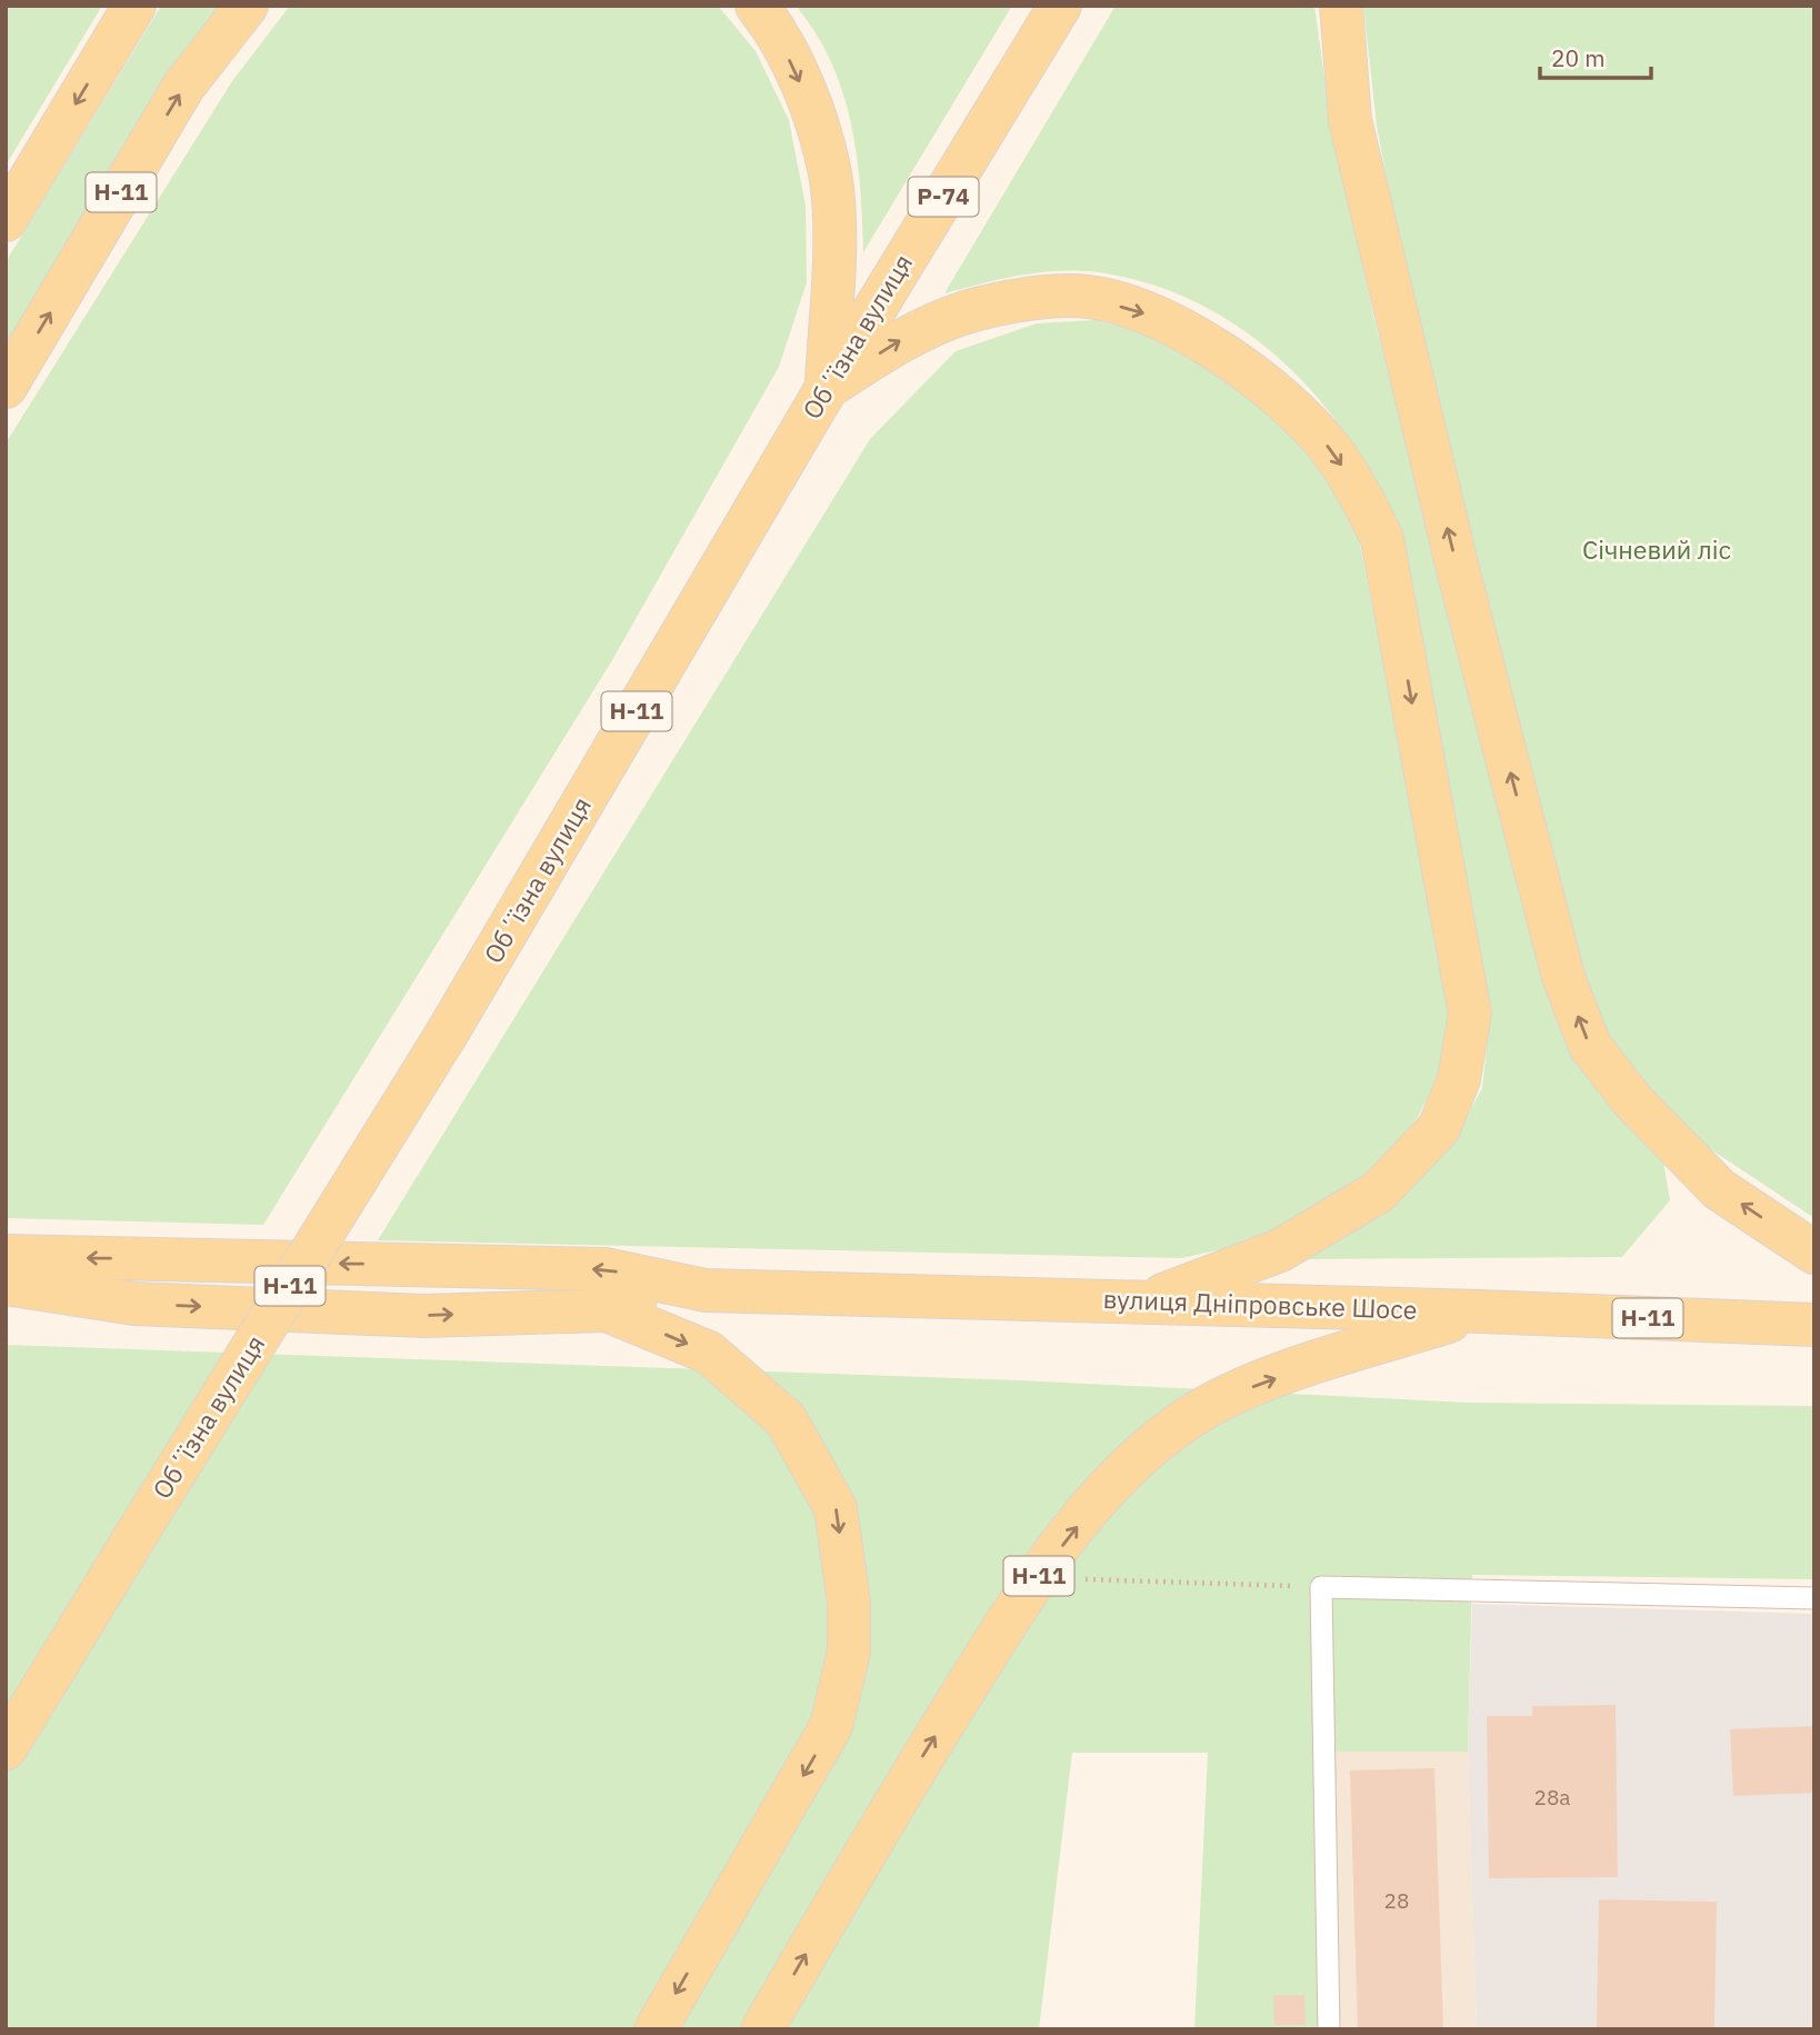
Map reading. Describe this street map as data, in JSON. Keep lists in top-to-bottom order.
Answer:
{
  "streets": {
    "main road": [
      "Н-11",
      "Р-74",
      "Обʼїзна вулиця",
      "вулиця Дніпровське Шосе"
    ]
  },
  "crossings": [
    ["Н-11", "Обʼїзна вулиця"],
    ["Н-11", "вулиця Дніпровське Шосе"]
  ],
  "parks": ["Січневий ліс"],
  "house_numbers": ["28а", "28"],
  "scale_bar": "20 m"
}
